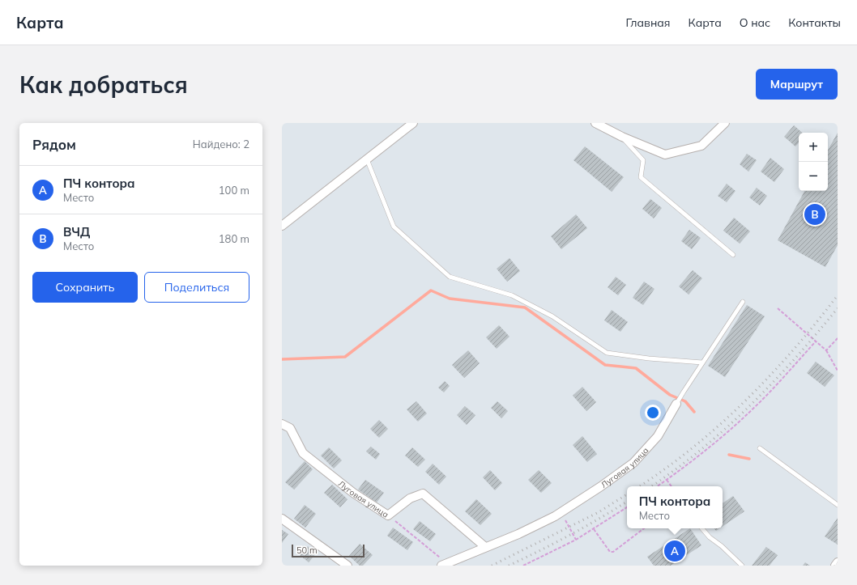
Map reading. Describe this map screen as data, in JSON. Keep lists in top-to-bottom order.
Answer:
{
  "streets": {
    "street": ["Луговая улица"]
  },
  "scale_bar": "50 m",
  "page": {
    "header": "Карта",
    "nav": [
      "Главная",
      "Карта",
      "О нас",
      "Контакты"
    ],
    "buttons": [
      "Маршрут",
      ["Сохранить", "Поделиться"]
    ],
    "title": "Как добраться",
    "heading": ["Рядом", "Найдено: 2"],
    "map_buttons": ["+", "−"],
    "list": [
      {
        "mark": "A",
        "name": "ПЧ контора",
        "note": "Место",
        "value": "100 m"
      },
      {
        "mark": "B",
        "name": "ВЧД",
        "note": "Место",
        "value": "180 m"
      }
    ],
    "pins": ["B", "A"],
    "popup": ["ПЧ контора", "Место"],
    "scale": "50 m"
  }
}
